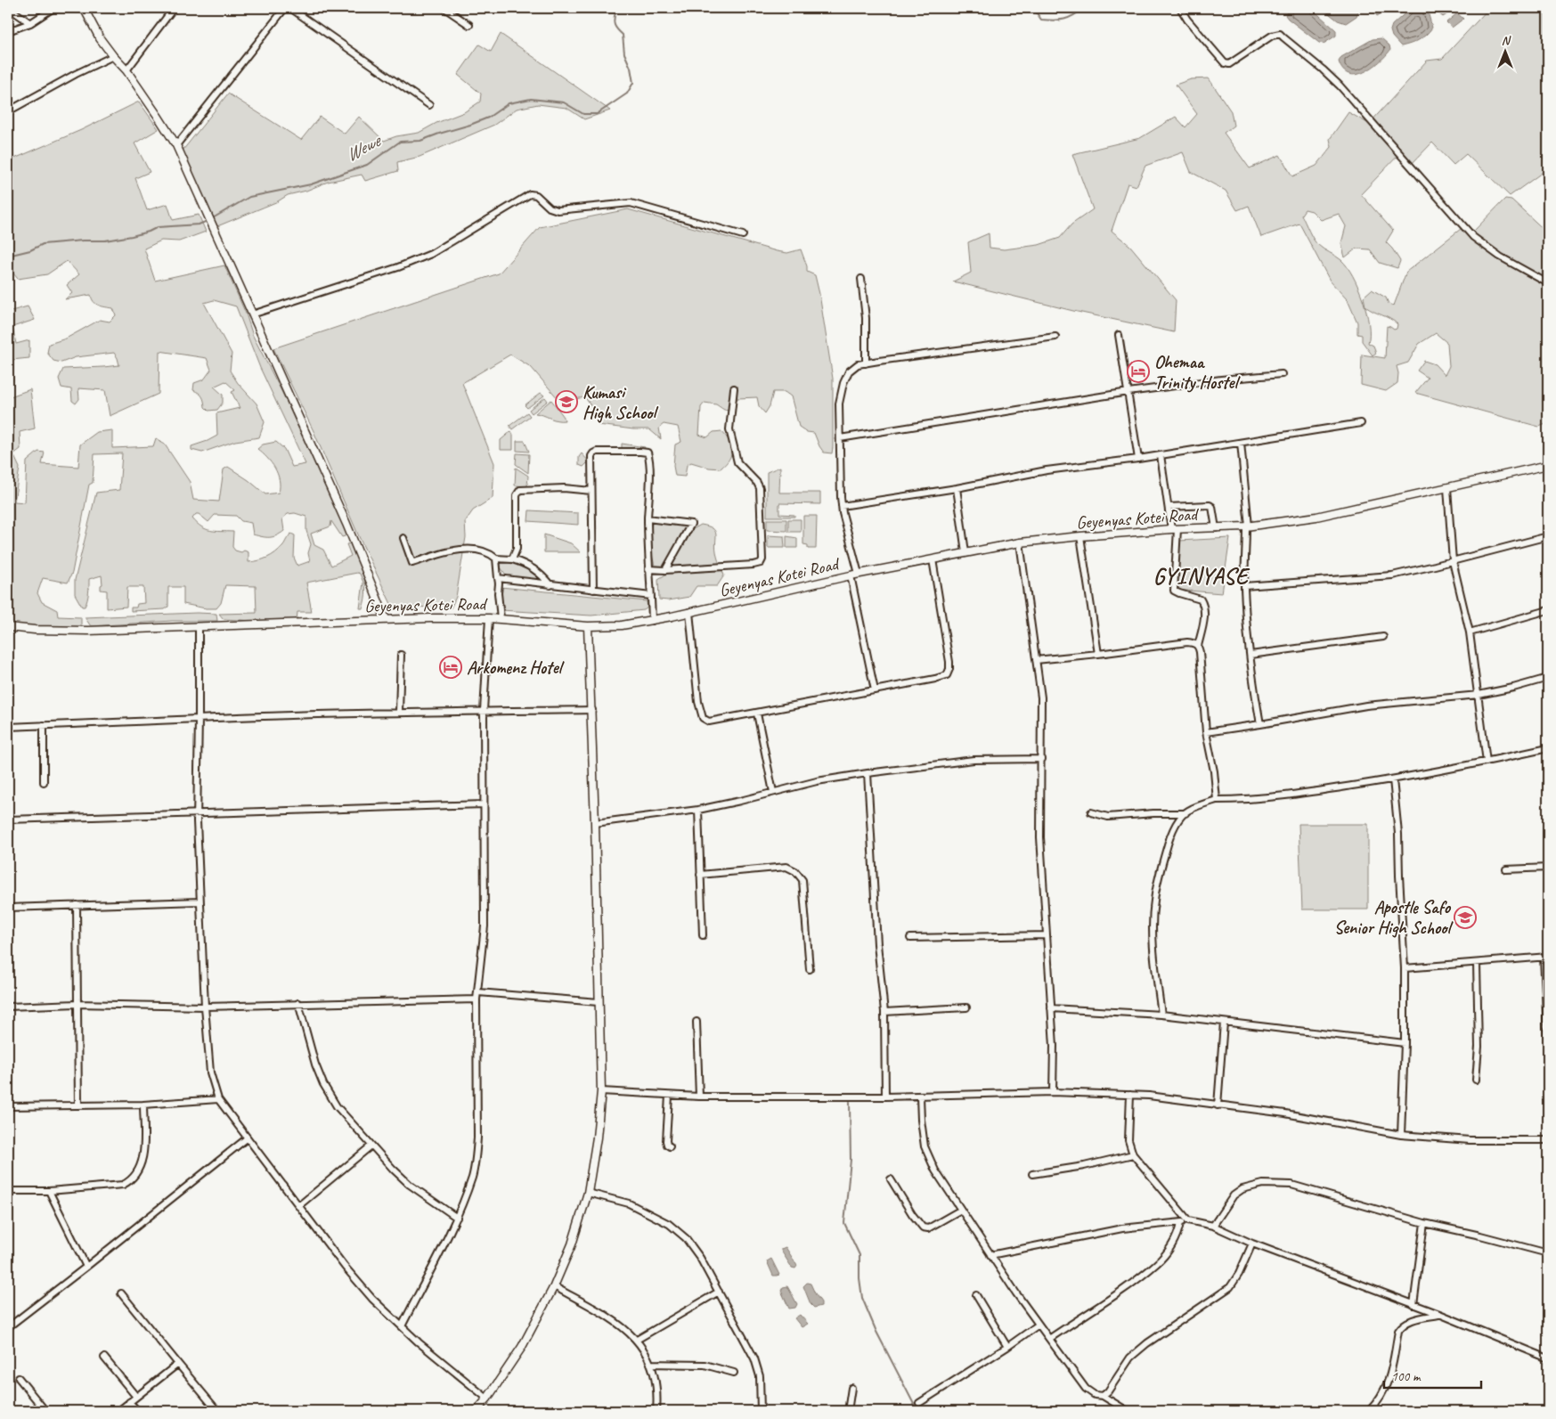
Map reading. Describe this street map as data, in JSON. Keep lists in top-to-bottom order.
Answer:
{
  "streets": {
    "street": ["Geyenyas Kotei Road"]
  },
  "districts": ["GYINYASE"],
  "water": ["Wewe"],
  "places": {
    "hotel": ["Ohemaa Trinity Hostel", "Arkomenz Hotel"],
    "school or university": ["Kumasi High School", "Apostle Safo Senior High School"]
  },
  "scale_bar": "100 m",
  "north": "top"
}
